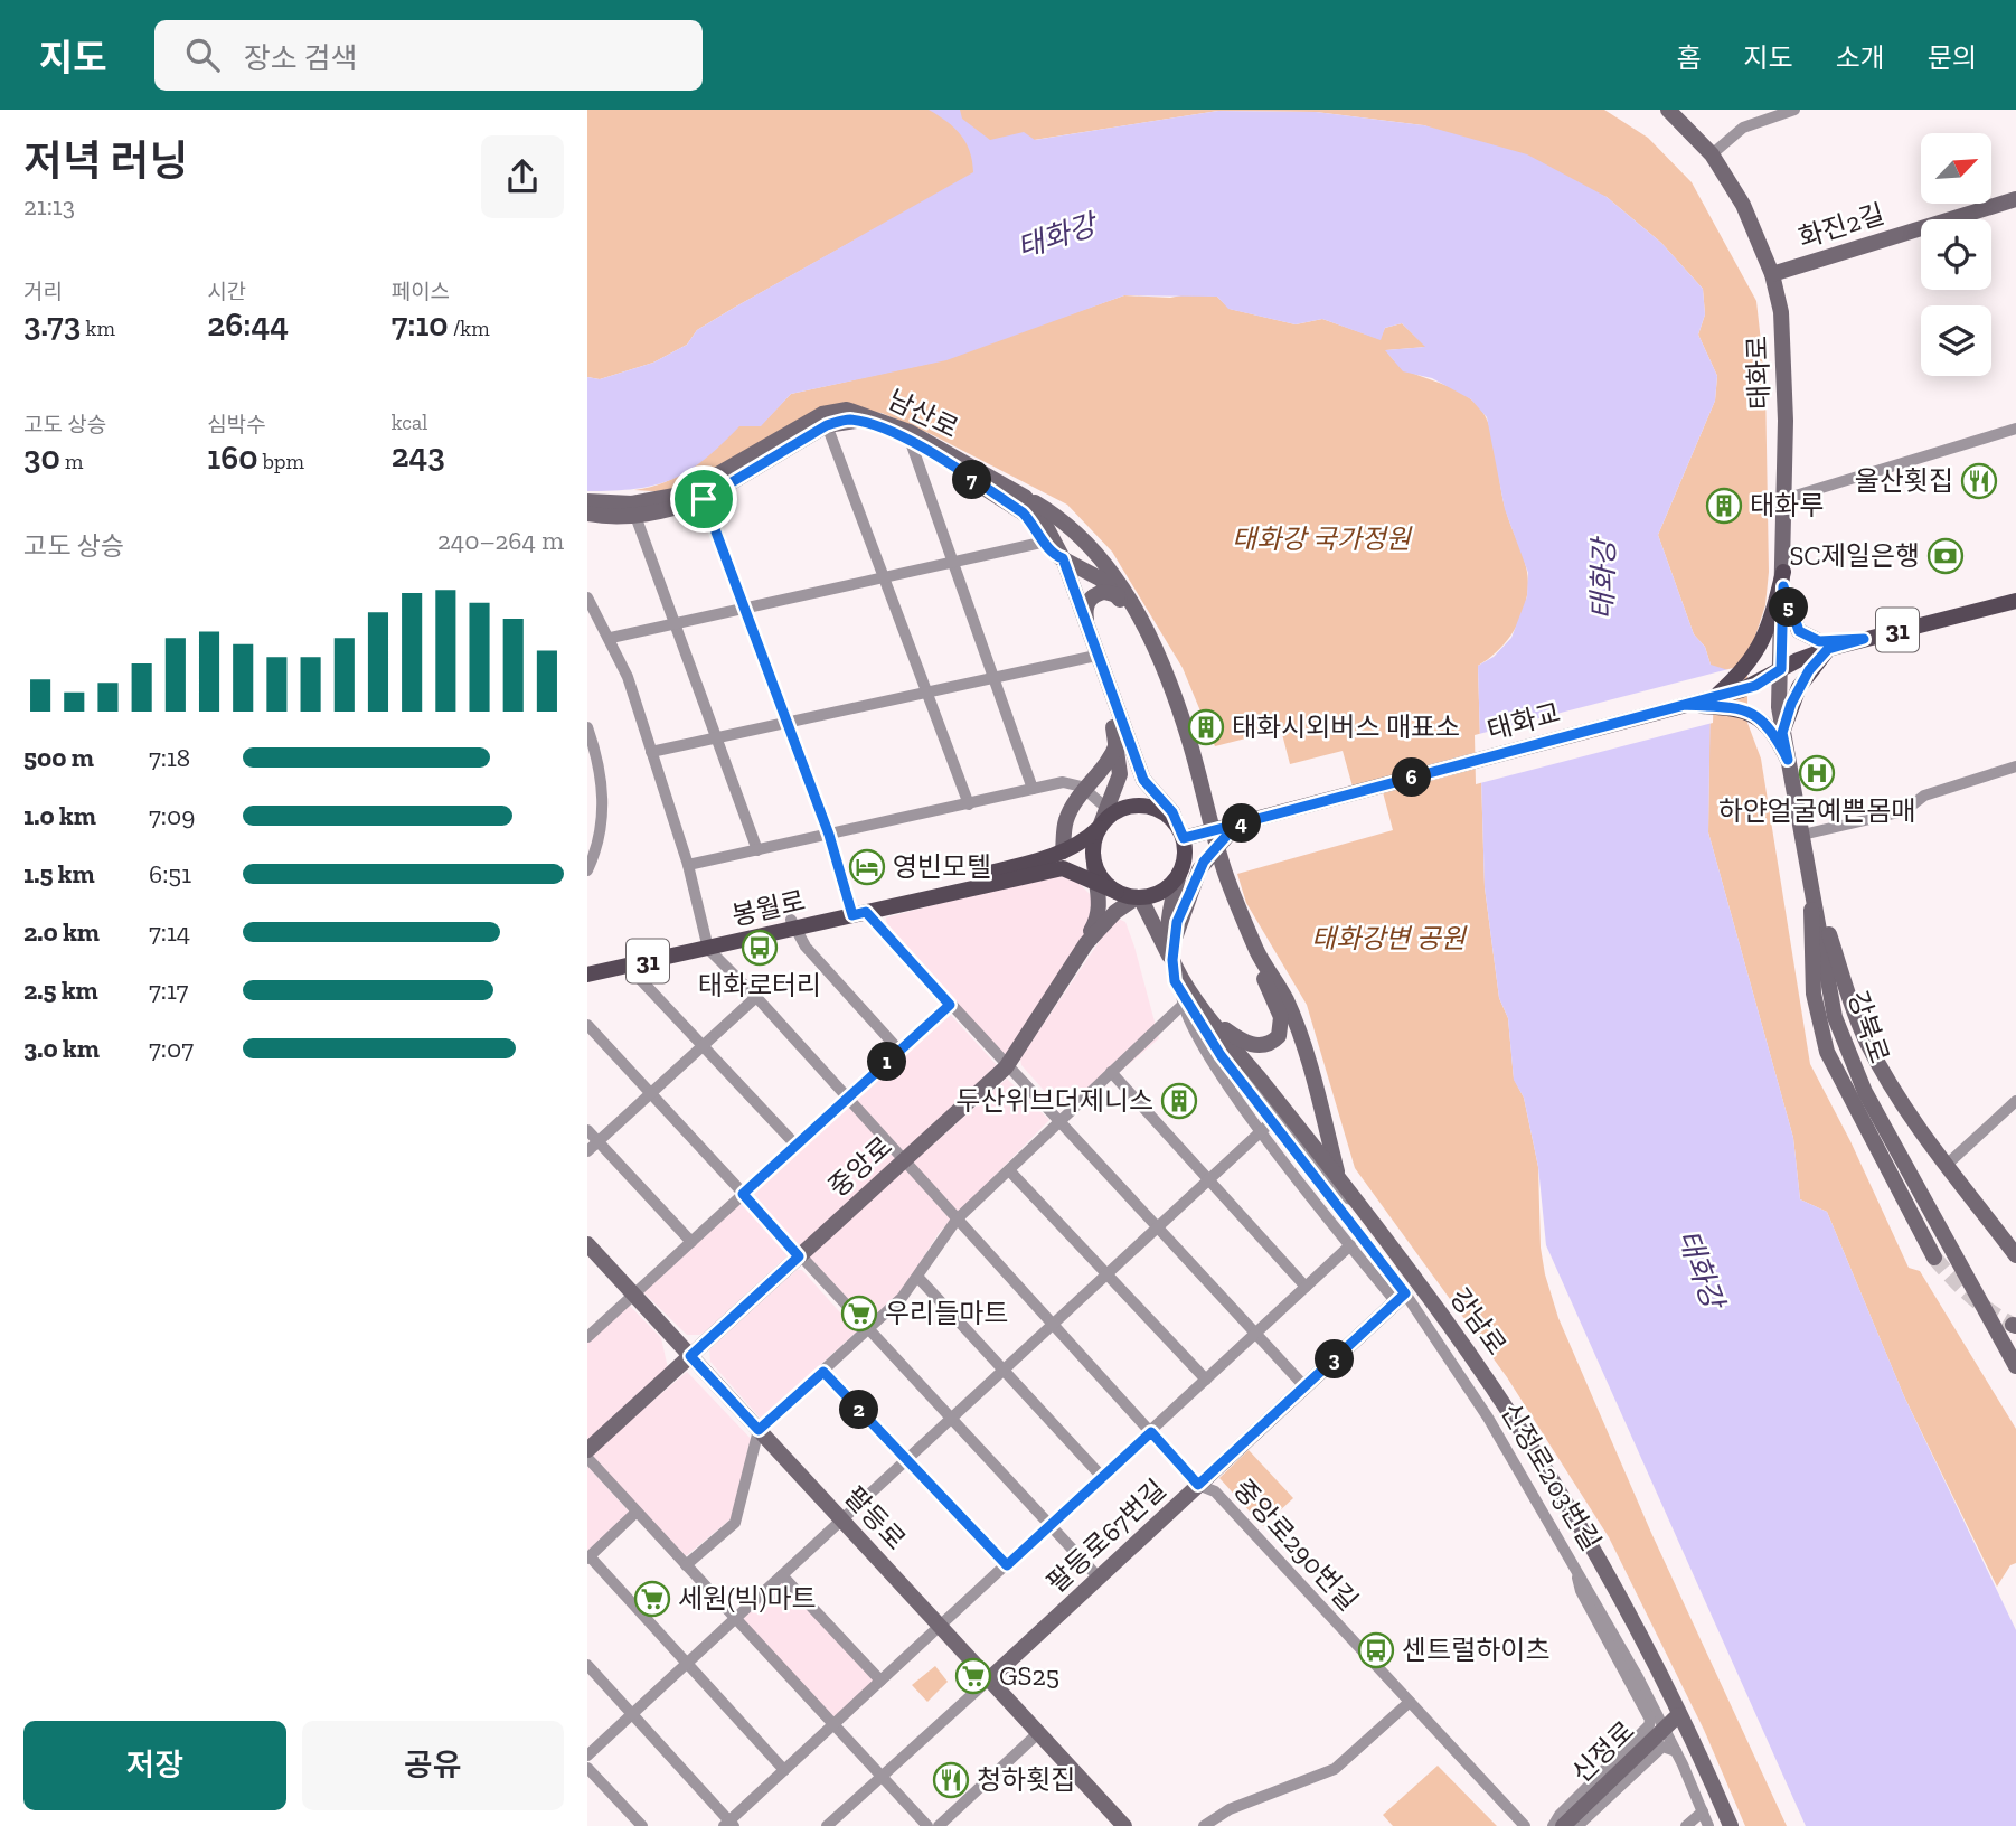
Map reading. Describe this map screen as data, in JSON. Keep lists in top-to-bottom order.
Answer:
{
  "streets": {
    "main road": [
      "화진2길",
      "태화로",
      "남산로",
      "31",
      "태화교",
      "봉월로",
      "강북로",
      "중앙로",
      "강남로",
      "팔등로",
      "팔등로67번길",
      "신정로"
    ],
    "street": ["신정로203번길", "중앙로290번길"]
  },
  "crossings": [
    ["화진2길", "태화로"],
    ["태화로", "31"],
    ["태화로", "강북로"],
    ["남산로", "태화교"],
    ["남산로", "중앙로"],
    ["남산로", "강남로"],
    ["31", "태화교"],
    ["31", "강북로"],
    ["태화교", "중앙로"],
    ["태화교", "강남로"],
    ["봉월로", "중앙로290번길"],
    ["중앙로", "강남로"],
    ["중앙로", "팔등로"],
    ["중앙로", "중앙로290번길"],
    ["강남로", "신정로203번길"],
    ["강남로", "신정로"],
    ["신정로203번길", "팔등로67번길"],
    ["팔등로", "팔등로67번길"],
    ["팔등로67번길", "중앙로290번길"]
  ],
  "water": ["태화강"],
  "parks": ["태화강 국가정원", "태화강변 공원"],
  "places": {
    "restaurant": ["울산횟집", "청하횟집"],
    "building": ["태화루", "태화시외버스 매표소", "두산위브더제니스"],
    "bank": ["SC제일은행"],
    "hospital": ["하얀얼굴예쁜몸매"],
    "hotel": ["영빈모텔"],
    "bus stop": ["태화로터리", "센트럴하이츠"],
    "supermarket": ["우리들마트", "세원(빅)마트", "GS25"]
  },
  "north": "top right",
  "page": {
    "header": "지도",
    "search": "장소 검색",
    "nav": [
      "홈",
      "지도",
      "소개",
      "문의"
    ],
    "heading": ["저녁 러닝", "21:13"],
    "stats": [
      ["거리", "3.73 km"],
      ["시간", "26:44"],
      ["페이스", "7:10 /km"],
      ["고도 상승", "30 m"],
      ["심박수", "160 bpm"],
      ["kcal", "243"]
    ],
    "pins": [
      "7",
      "5",
      "6",
      "4",
      "1",
      "3",
      "2"
    ],
    "chart": ["고도 상승", "240–264 m"],
    "list": [
      {
        "name": "500 m",
        "note": "7:18"
      },
      {
        "name": "1.0 km",
        "note": "7:09"
      },
      {
        "name": "1.5 km",
        "note": "6:51"
      },
      {
        "name": "2.0 km",
        "note": "7:14"
      },
      {
        "name": "2.5 km",
        "note": "7:17"
      },
      {
        "name": "3.0 km",
        "note": "7:07"
      }
    ],
    "buttons": ["저장", "공유"]
  }
}
